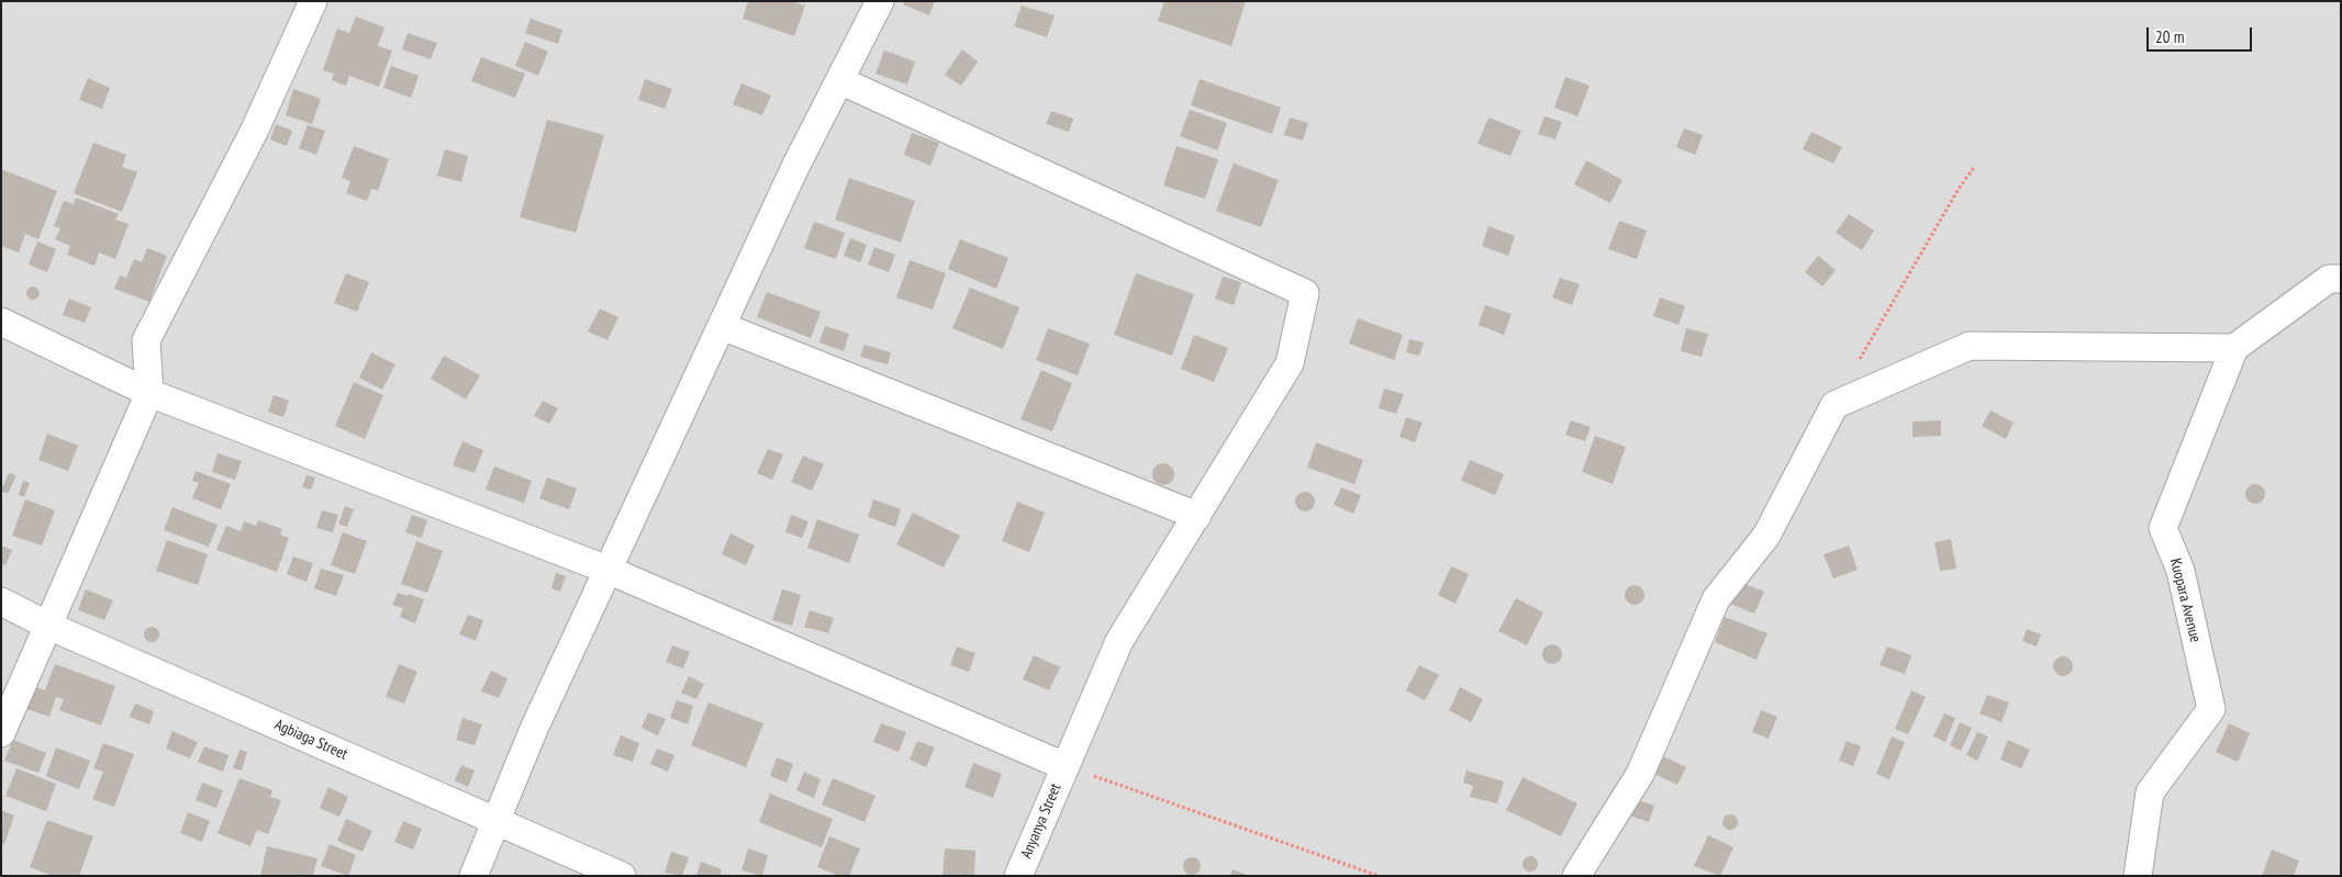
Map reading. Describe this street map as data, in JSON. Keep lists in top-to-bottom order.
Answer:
{
  "streets": {
    "street": ["Kuopara Avenue", "Agbiaga Street", "Anyanya Street"]
  },
  "scale_bar": "20 m"
}
